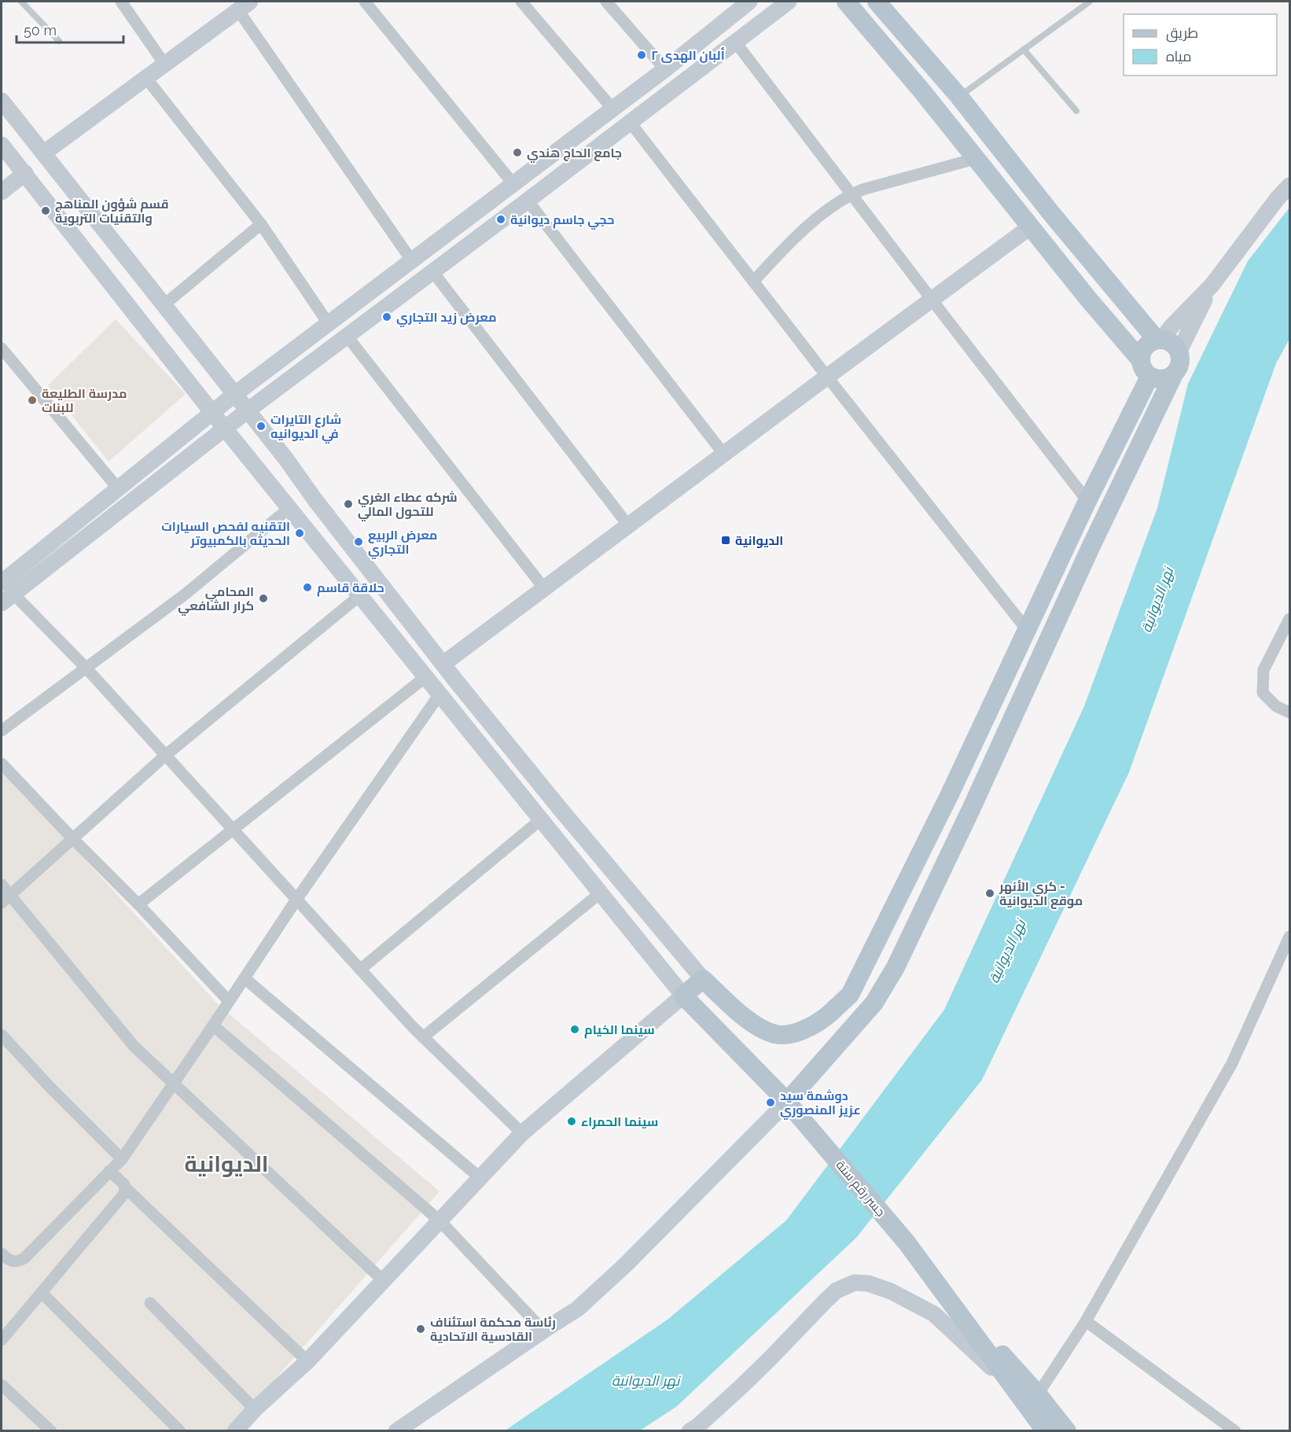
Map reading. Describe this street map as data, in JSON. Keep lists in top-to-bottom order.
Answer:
{
  "streets": {
    "main road": ["جسر رقم ستة"]
  },
  "districts": ["الديوانية"],
  "water": ["نهر الديوانية"],
  "places": {
    "other": [
      "ألبان الهدى ٢",
      "جامع الحاج هندي",
      "قسم شؤون المناهج والتقنيات التربوية",
      "حجي جاسم ديوانية",
      "معرض زيد التجاري",
      "مدرسة الطليعة للبنات",
      "شارع التايرات في الديوانيه",
      "شركه عطاء الغري للتحول المالي",
      "التقنيه لفحص السيارات الحديثه بالكمبيوتر",
      "معرض الربيع التجاري",
      "حلاقة قاسم",
      "المحامي كرار الشافعي",
      "كري الأنهر - موقع الديوانية",
      "سينما الخيام",
      "دوشمة سيد عزيز المنصوري",
      "سينما الحمراء",
      "رئاسة محكمة استئناف القادسية الاتحادية"
    ],
    "transit": ["الديوانية"]
  },
  "legend": ["طريق", "مياه"],
  "scale_bar": "50 m"
}
